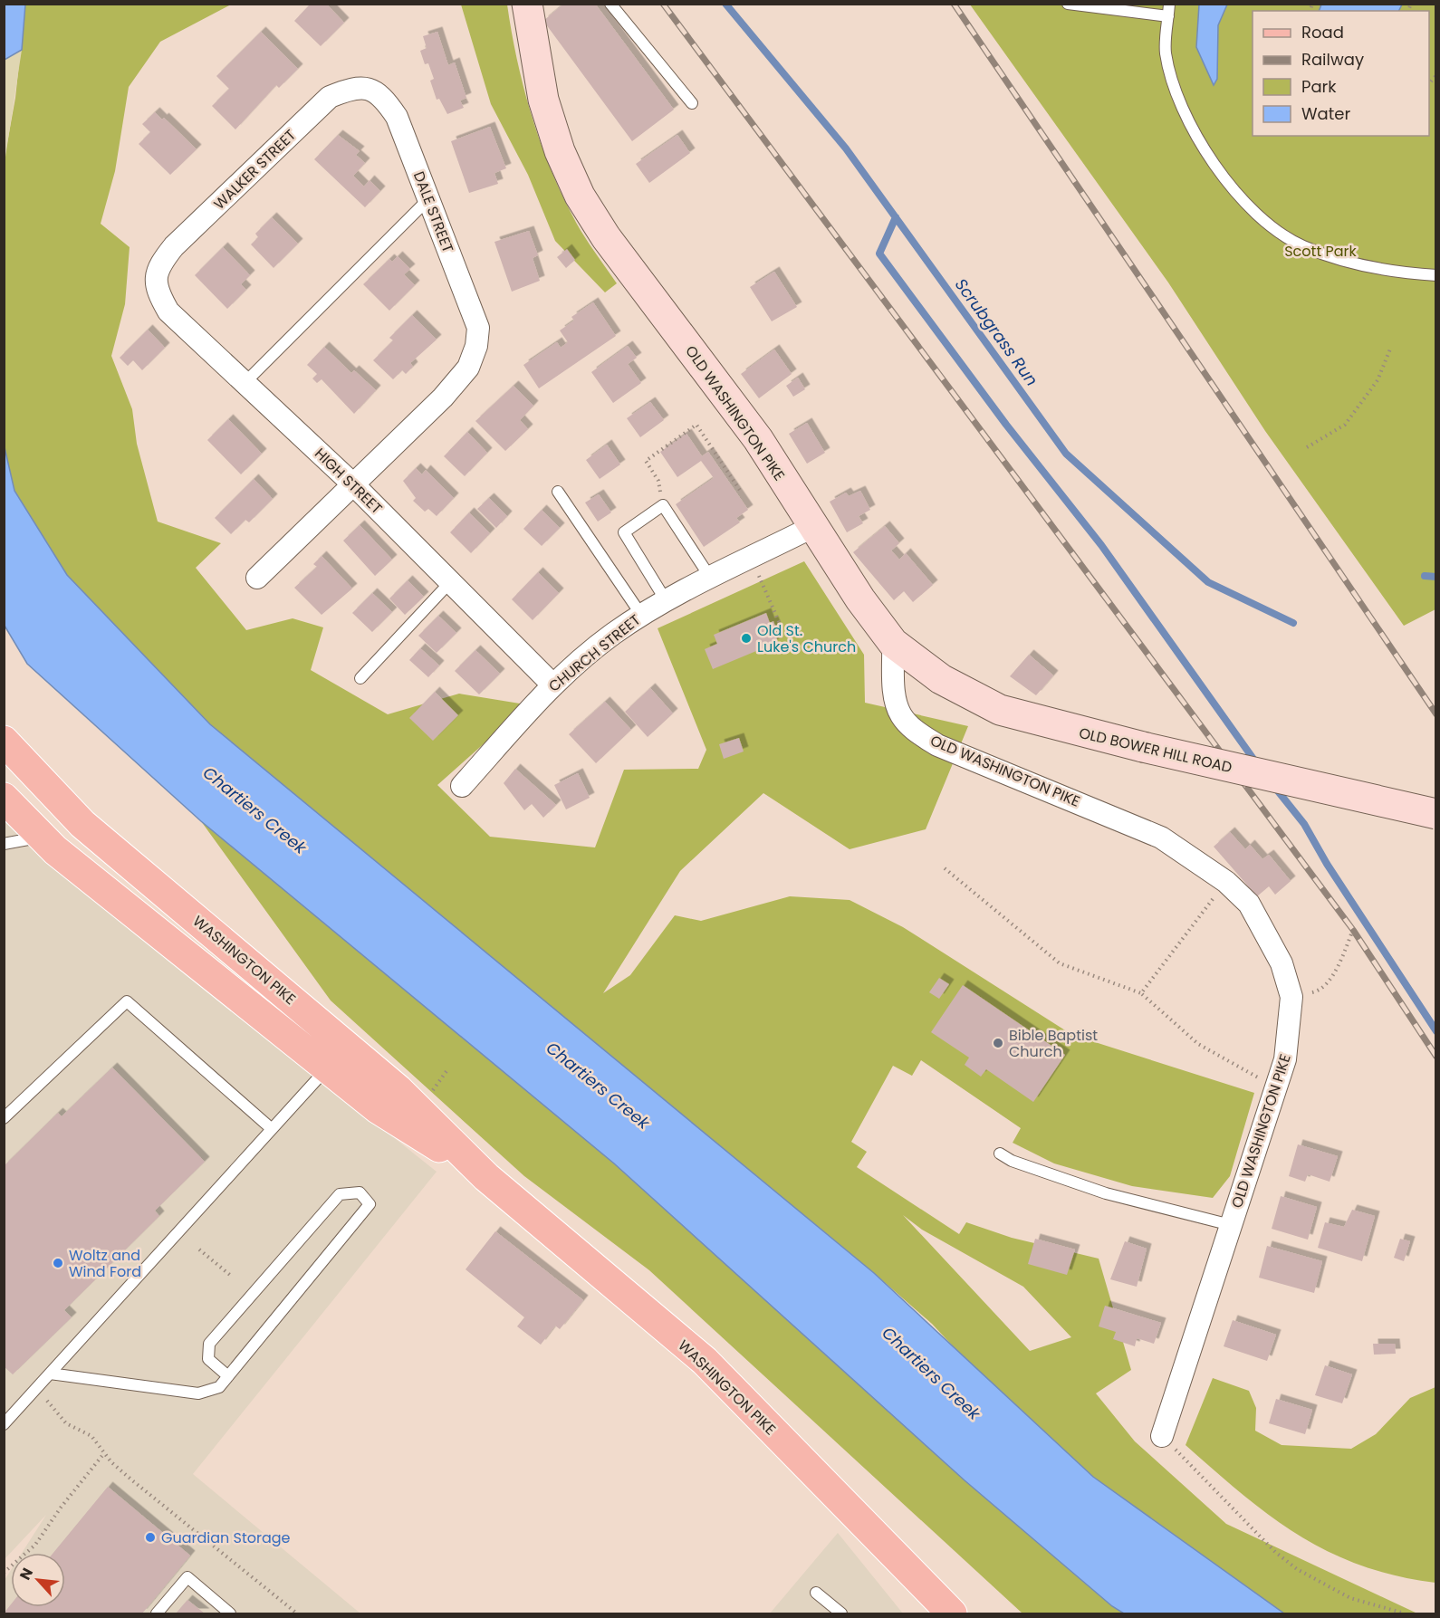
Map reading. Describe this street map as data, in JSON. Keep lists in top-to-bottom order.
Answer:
{
  "streets": {
    "main road": ["WASHINGTON PIKE"],
    "street": [
      "WALKER STREET",
      "DALE STREET",
      "OLD WASHINGTON PIKE",
      "HIGH STREET",
      "CHURCH STREET",
      "OLD BOWER HILL ROAD"
    ]
  },
  "crossings": [
    ["WALKER STREET", "DALE STREET"],
    ["WALKER STREET", "HIGH STREET"],
    ["DALE STREET", "HIGH STREET"],
    ["OLD WASHINGTON PIKE", "CHURCH STREET"],
    ["OLD WASHINGTON PIKE", "OLD BOWER HILL ROAD"],
    ["HIGH STREET", "CHURCH STREET"]
  ],
  "water": ["Scrubgrass Run", "Chartiers Creek"],
  "parks": ["Scott Park"],
  "places": [
    "Old St. Luke's Church",
    "Bible Baptist Church",
    "Woltz and Wind Ford",
    "Guardian Storage"
  ],
  "legend": [
    "Road",
    "Railway",
    "Park",
    "Water"
  ],
  "north": "top left"
}
